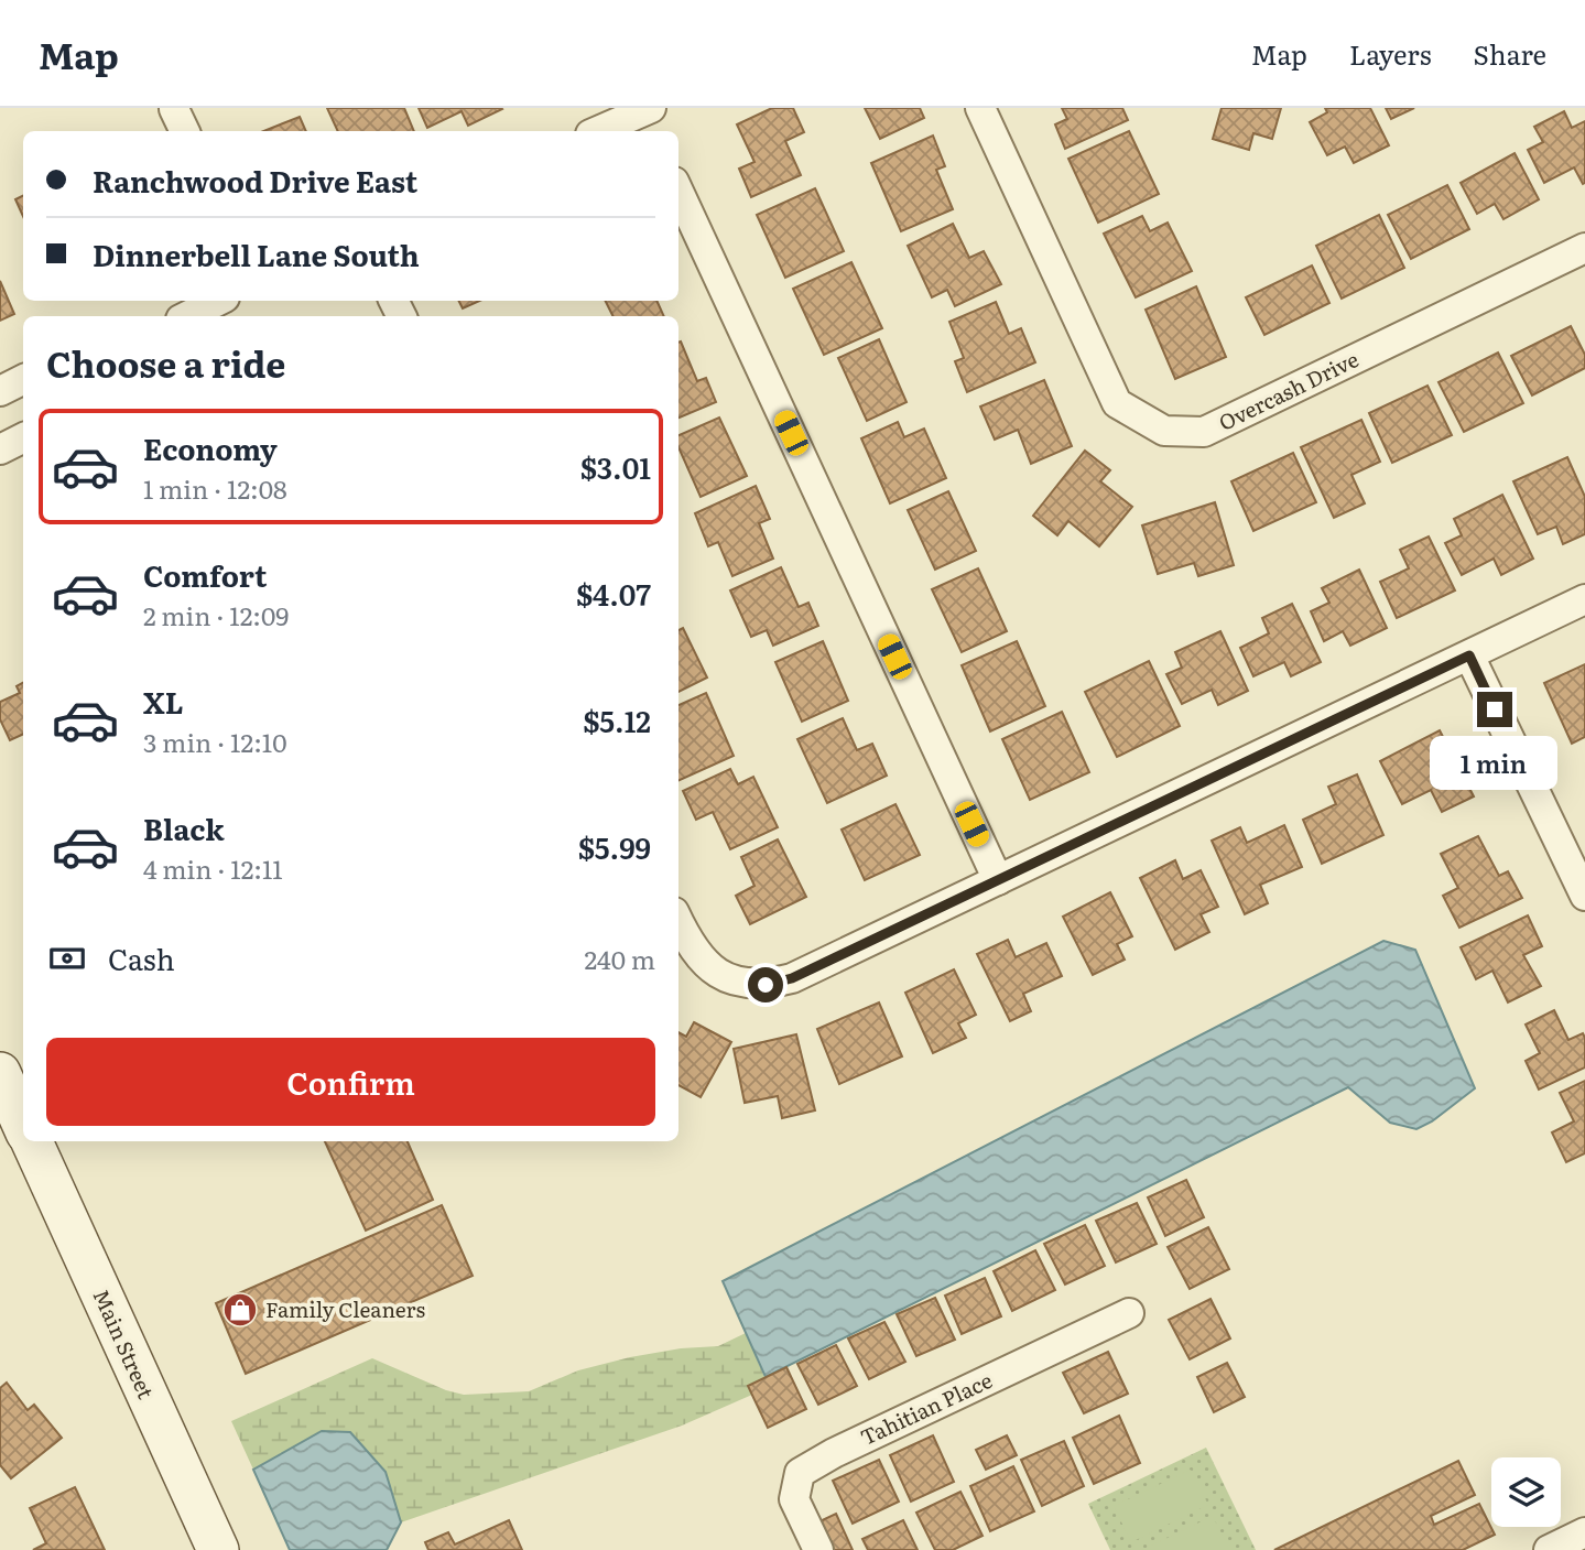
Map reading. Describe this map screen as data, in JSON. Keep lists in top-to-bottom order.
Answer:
{
  "streets": {
    "main road": ["Main Street"],
    "street": ["Overcash Drive", "Tahitian Place"]
  },
  "places": {
    "shop": ["Family Cleaners"]
  },
  "page": {
    "header": "Map",
    "nav": ["Map", "Layers", "Share"],
    "banner": ["Ranchwood Drive East", "Dinnerbell Lane South"],
    "heading": "Choose a ride",
    "list": [
      {
        "name": "Economy",
        "note": "1 min · 12:08",
        "value": "$3.01"
      },
      {
        "name": "Comfort",
        "note": "2 min · 12:09",
        "value": "$4.07"
      },
      {
        "name": "XL",
        "note": "3 min · 12:10",
        "value": "$5.12"
      },
      {
        "name": "Black",
        "note": "4 min · 12:11",
        "value": "$5.99"
      }
    ],
    "bubble": "1 min",
    "pay": ["Cash", "240 m"],
    "buttons": "Confirm"
  }
}
